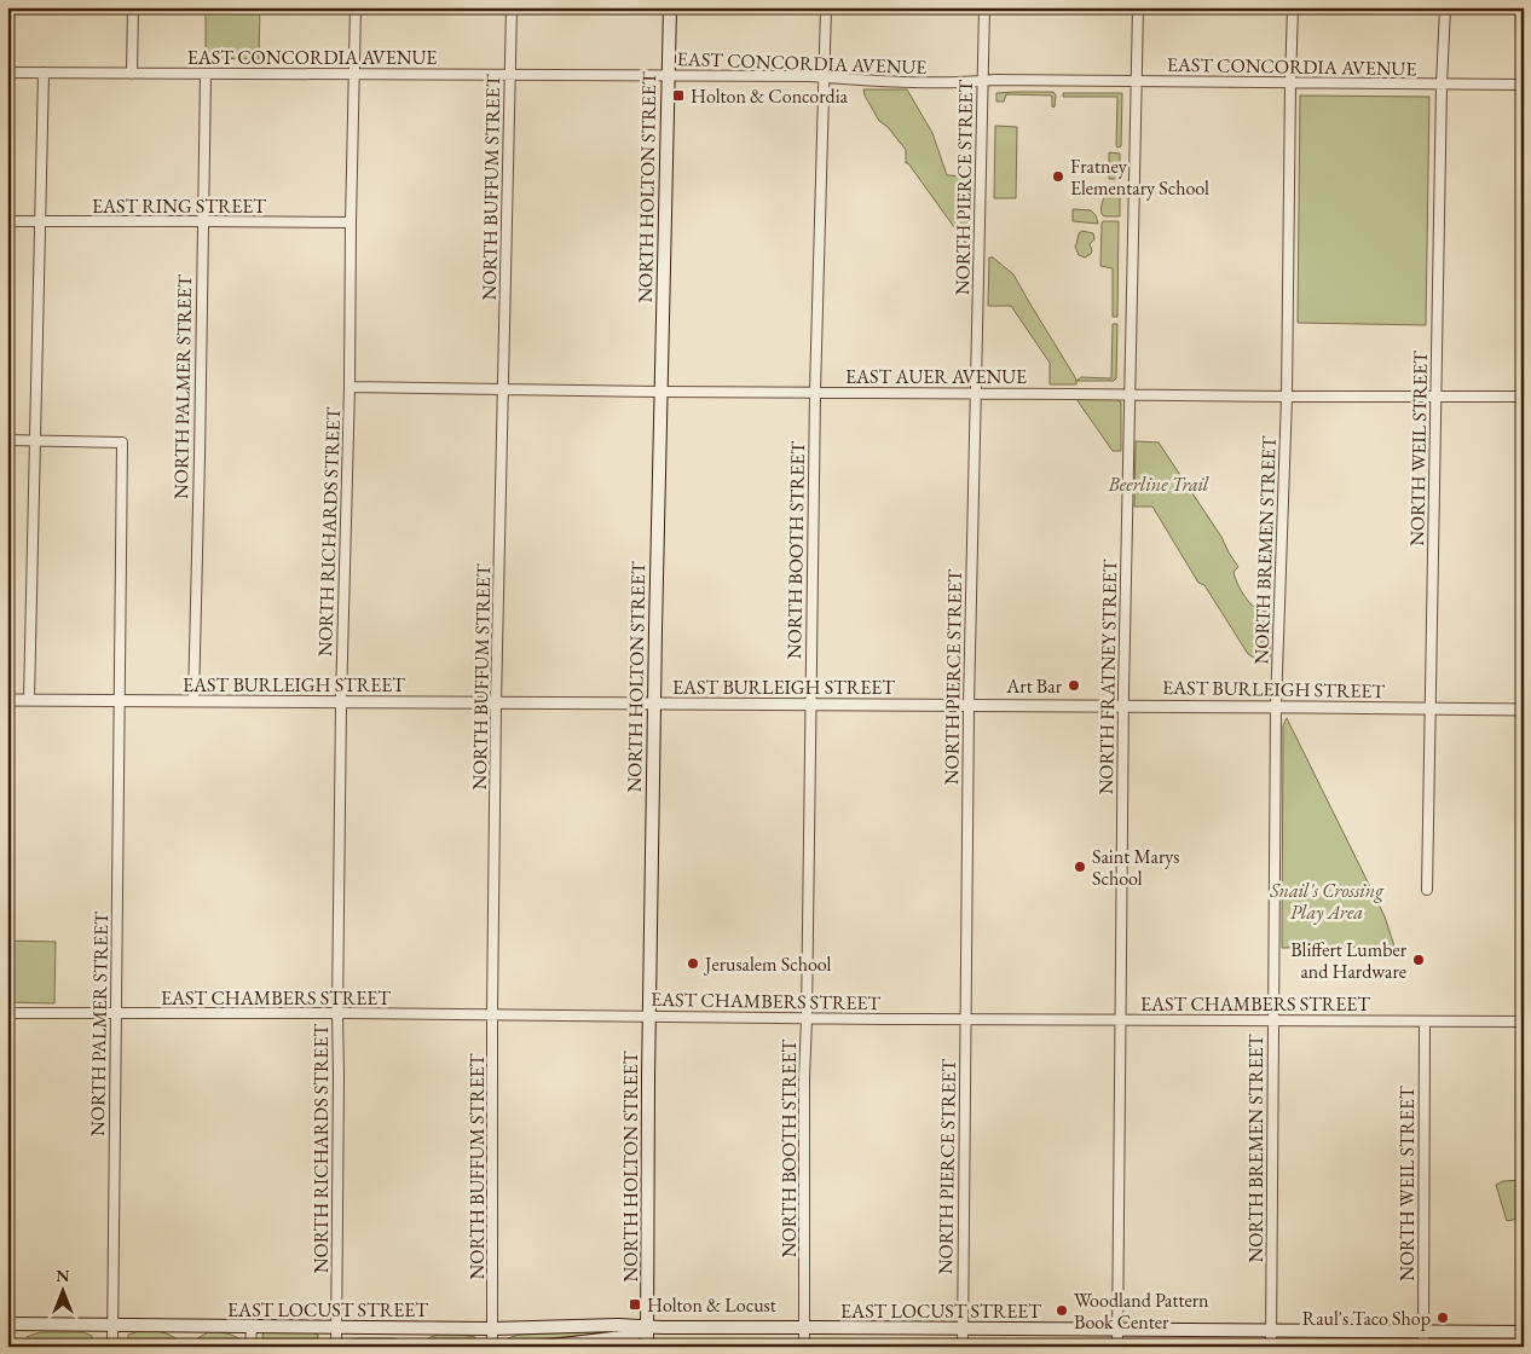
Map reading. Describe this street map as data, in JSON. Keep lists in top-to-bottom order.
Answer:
{
  "streets": {
    "main road": ["NORTH HOLTON STREET", "EAST LOCUST STREET"],
    "street": [
      "EAST CONCORDIA AVENUE",
      "NORTH BUFFUM STREET",
      "NORTH PIERCE STREET",
      "EAST RING STREET",
      "EAST AUER AVENUE",
      "NORTH PALMER STREET",
      "NORTH WEIL STREET",
      "NORTH RICHARDS STREET",
      "NORTH BOOTH STREET",
      "NORTH BREMEN STREET",
      "NORTH FRATNEY STREET",
      "EAST BURLEIGH STREET",
      "EAST CHAMBERS STREET"
    ]
  },
  "crossings": [
    ["EAST CONCORDIA AVENUE", "NORTH BUFFUM STREET"],
    ["EAST CONCORDIA AVENUE", "NORTH HOLTON STREET"],
    ["EAST CONCORDIA AVENUE", "NORTH PIERCE STREET"],
    ["EAST CONCORDIA AVENUE", "NORTH PALMER STREET"],
    ["EAST CONCORDIA AVENUE", "NORTH WEIL STREET"],
    ["EAST CONCORDIA AVENUE", "NORTH RICHARDS STREET"],
    ["EAST CONCORDIA AVENUE", "NORTH BOOTH STREET"],
    ["EAST CONCORDIA AVENUE", "NORTH BREMEN STREET"],
    ["EAST CONCORDIA AVENUE", "NORTH FRATNEY STREET"],
    ["NORTH BUFFUM STREET", "EAST AUER AVENUE"],
    ["NORTH BUFFUM STREET", "EAST BURLEIGH STREET"],
    ["NORTH BUFFUM STREET", "EAST CHAMBERS STREET"],
    ["NORTH BUFFUM STREET", "EAST LOCUST STREET"],
    ["NORTH HOLTON STREET", "EAST AUER AVENUE"],
    ["NORTH HOLTON STREET", "EAST BURLEIGH STREET"],
    ["NORTH HOLTON STREET", "EAST CHAMBERS STREET"],
    ["NORTH HOLTON STREET", "EAST LOCUST STREET"],
    ["NORTH PIERCE STREET", "EAST AUER AVENUE"],
    ["NORTH PIERCE STREET", "EAST BURLEIGH STREET"],
    ["NORTH PIERCE STREET", "EAST CHAMBERS STREET"],
    ["NORTH PIERCE STREET", "EAST LOCUST STREET"],
    ["EAST RING STREET", "NORTH PALMER STREET"],
    ["EAST RING STREET", "NORTH RICHARDS STREET"],
    ["EAST AUER AVENUE", "NORTH WEIL STREET"],
    ["EAST AUER AVENUE", "NORTH RICHARDS STREET"],
    ["EAST AUER AVENUE", "NORTH BOOTH STREET"],
    ["EAST AUER AVENUE", "NORTH BREMEN STREET"],
    ["EAST AUER AVENUE", "NORTH FRATNEY STREET"],
    ["NORTH PALMER STREET", "EAST BURLEIGH STREET"],
    ["NORTH PALMER STREET", "EAST CHAMBERS STREET"],
    ["NORTH PALMER STREET", "EAST LOCUST STREET"],
    ["NORTH WEIL STREET", "EAST BURLEIGH STREET"],
    ["NORTH WEIL STREET", "EAST CHAMBERS STREET"],
    ["NORTH WEIL STREET", "EAST LOCUST STREET"],
    ["NORTH RICHARDS STREET", "EAST BURLEIGH STREET"],
    ["NORTH RICHARDS STREET", "EAST CHAMBERS STREET"],
    ["NORTH RICHARDS STREET", "EAST LOCUST STREET"],
    ["NORTH BOOTH STREET", "EAST BURLEIGH STREET"],
    ["NORTH BOOTH STREET", "EAST CHAMBERS STREET"],
    ["NORTH BOOTH STREET", "EAST LOCUST STREET"],
    ["NORTH BREMEN STREET", "EAST BURLEIGH STREET"],
    ["NORTH BREMEN STREET", "EAST CHAMBERS STREET"],
    ["NORTH BREMEN STREET", "EAST LOCUST STREET"],
    ["NORTH FRATNEY STREET", "EAST BURLEIGH STREET"],
    ["NORTH FRATNEY STREET", "EAST CHAMBERS STREET"],
    ["NORTH FRATNEY STREET", "EAST LOCUST STREET"]
  ],
  "parks": ["Beerline Trail", "Snail's Crossing Play Area"],
  "places": {
    "transit": ["Holton & Concordia", "Holton & Locust"],
    "other": [
      "Fratney Elementary School",
      "Art Bar",
      "Saint Marys School",
      "Bliffert Lumber and Hardware",
      "Jerusalem School",
      "Woodland Pattern Book Center",
      "Raul's Taco Shop"
    ]
  },
  "north": "top"
}
